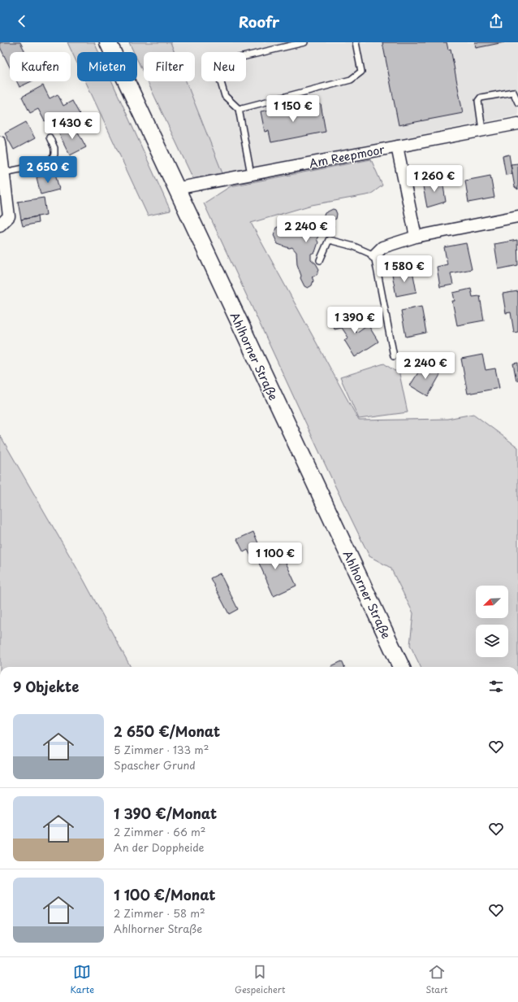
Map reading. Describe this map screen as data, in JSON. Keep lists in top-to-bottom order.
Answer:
{
  "streets": {
    "street": ["Am Reepmoor", "Ahlhorner Straße"]
  },
  "crossings": [
    ["Am Reepmoor", "Ahlhorner Straße"]
  ],
  "north": "bottom left",
  "page": {
    "header": "Roofr",
    "chip": [
      "Kaufen",
      "Mieten",
      "Filter",
      "Neu"
    ],
    "price": [
      "1 150 €",
      "1 430 €",
      "2 650 €",
      "1 260 €",
      "2 240 €",
      "1 580 €",
      "1 390 €",
      "2 240 €",
      "1 100 €"
    ],
    "heading": "9 Objekte",
    "list": [
      {
        "name": "2 650 €/Monat",
        "note": "5 Zimmer · 133 m² · Spascher Grund"
      },
      {
        "name": "1 390 €/Monat",
        "note": "2 Zimmer · 66 m² · An der Doppheide"
      },
      {
        "name": "1 100 €/Monat",
        "note": "2 Zimmer · 58 m² · Ahlhorner Straße"
      }
    ],
    "tabs": ["Karte", "Gespeichert", "Start"]
  }
}
